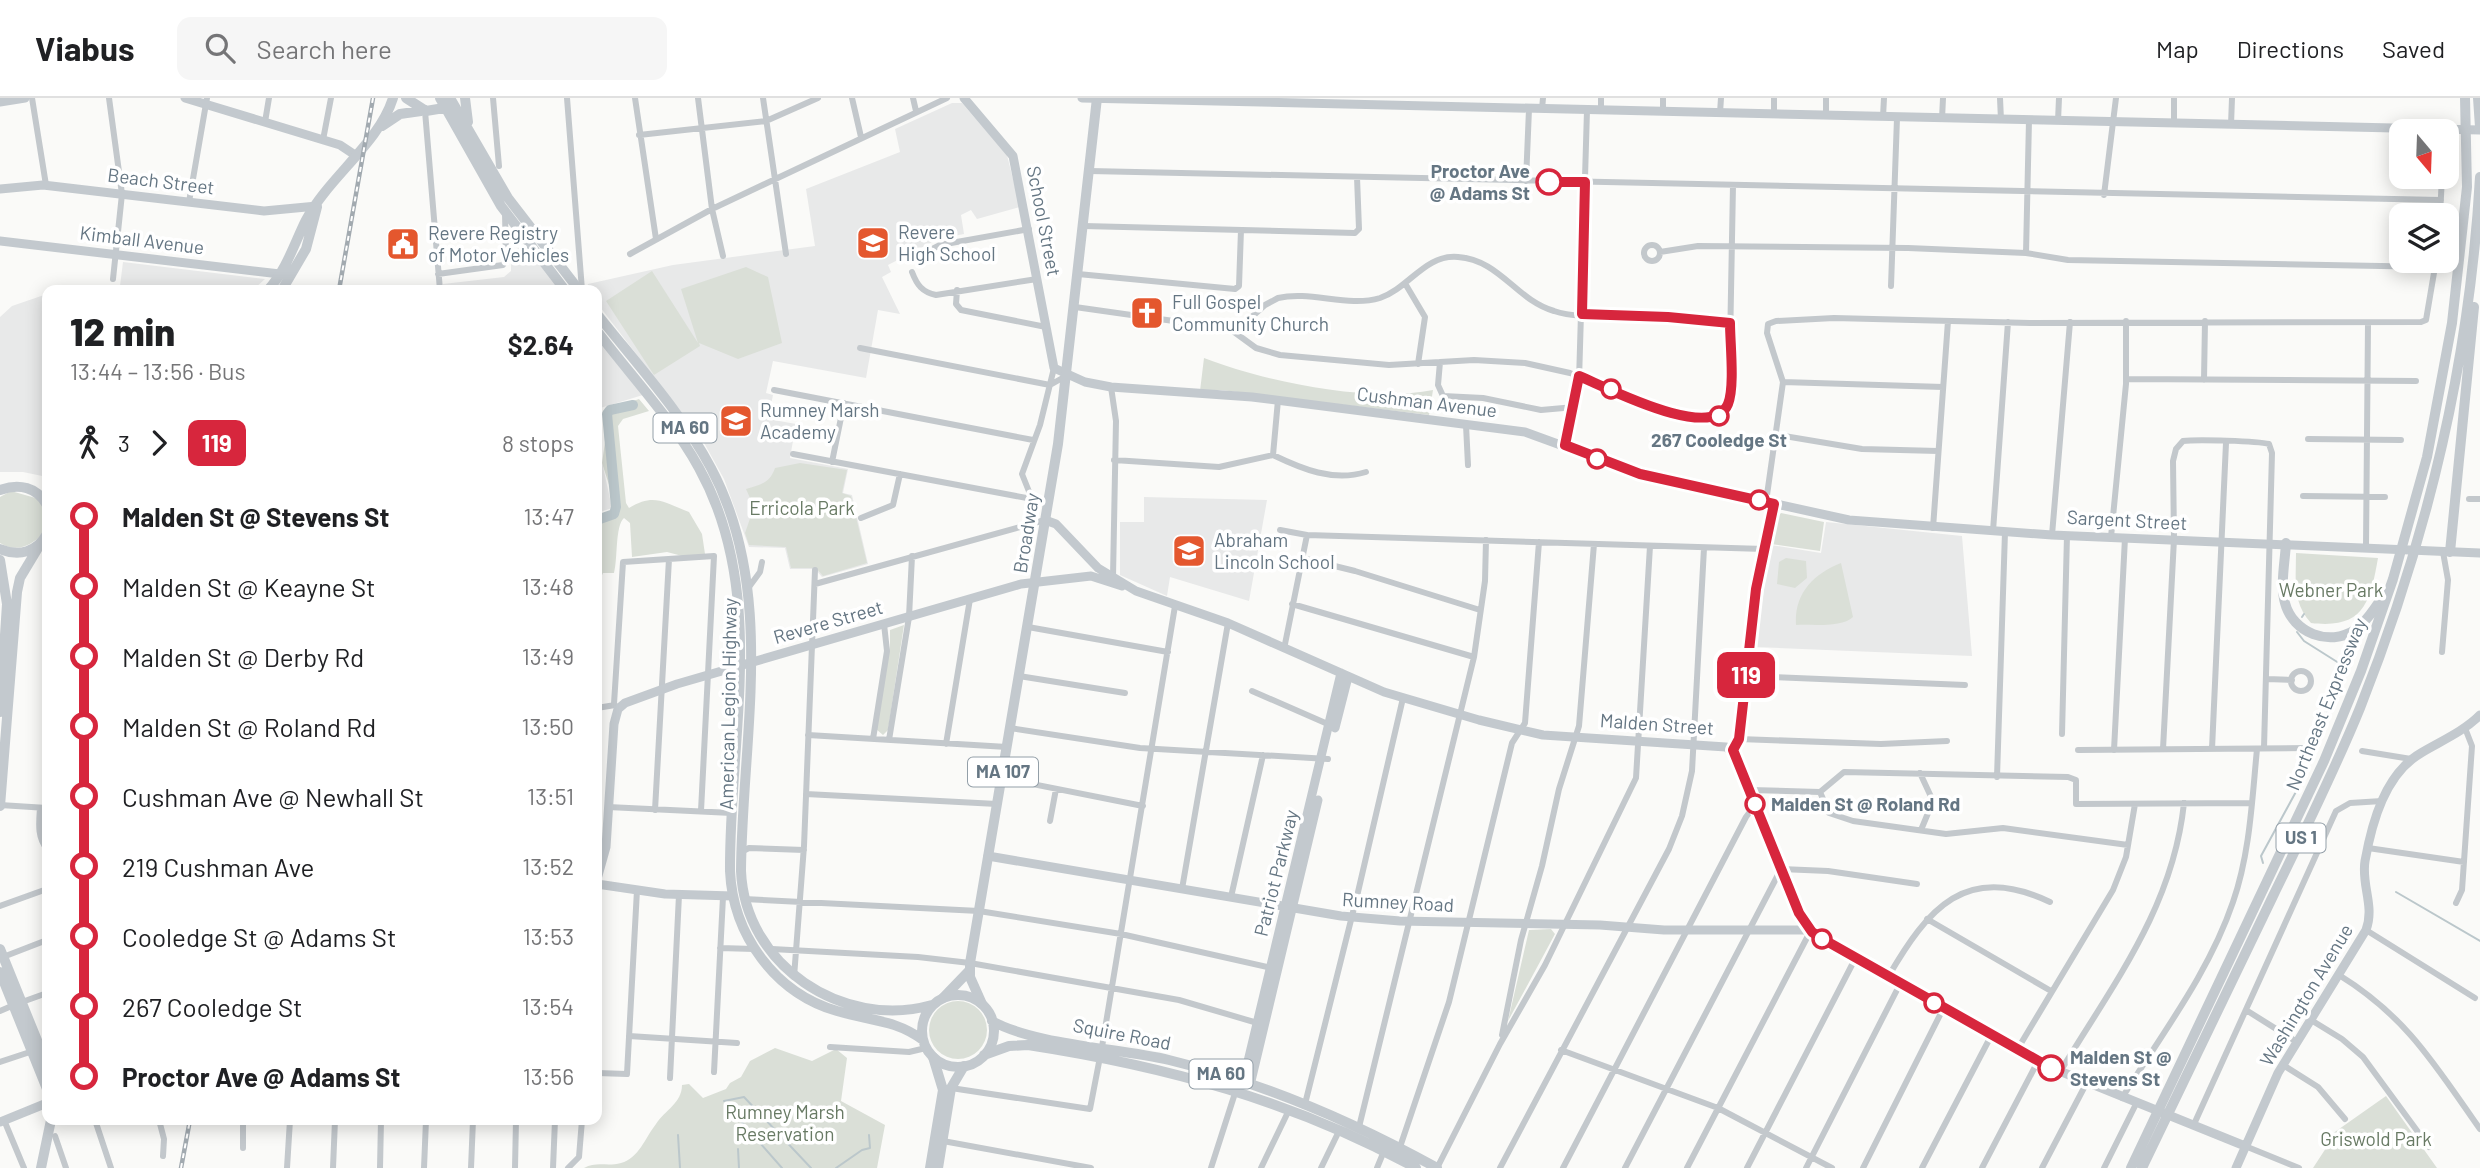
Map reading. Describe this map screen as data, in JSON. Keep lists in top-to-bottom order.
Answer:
{
  "streets": {
    "highway": [
      "MA 60",
      "American Legion Highway",
      "Northeast Expressway",
      "US 1",
      "Squire Road"
    ],
    "main road": ["Broadway", "MA 107"],
    "street": [
      "Beach Street",
      "School Street",
      "Kimball Avenue",
      "Cushman Avenue",
      "Sargent Street",
      "Revere Street",
      "Malden Street",
      "Patriot Parkway",
      "Rumney Road",
      "Washington Avenue"
    ]
  },
  "crossings": [
    ["Cushman Avenue", "Sargent Street"],
    ["Cushman Avenue", "Broadway"],
    ["MA 60", "American Legion Highway"],
    ["MA 60", "Squire Road"],
    ["Broadway", "Revere Street"],
    ["Broadway", "Malden Street"],
    ["Broadway", "Rumney Road"],
    ["Revere Street", "American Legion Highway"],
    ["Revere Street", "Malden Street"],
    ["American Legion Highway", "Squire Road"],
    ["Malden Street", "Patriot Parkway"],
    ["Malden Street", "Rumney Road"],
    ["Malden Street", "Washington Avenue"],
    ["Patriot Parkway", "Rumney Road"],
    ["Patriot Parkway", "Squire Road"]
  ],
  "parks": [
    "Erricola Park",
    "Webner Park",
    "Rumney Marsh Reservation",
    "Griswold Park"
  ],
  "places": {
    "other": [
      "Proctor Ave @ Adams St",
      "267 Cooledge St",
      "Malden St @ Roland Rd",
      "Malden St @ Stevens St"
    ],
    "school or university": ["Revere High School", "Rumney Marsh Academy", "Abraham Lincoln School"],
    "public building": ["Revere Registry of Motor Vehicles"],
    "church": ["Full Gospel Community Church"]
  },
  "lines": ["bus line 119"],
  "north": "bottom",
  "page": {
    "header": "Viabus",
    "search": "Search here",
    "nav": ["Map", "Directions", "Saved"],
    "on_map": "119",
    "heading": ["12 min", "13:44 – 13:56 · Bus", "$2.64"],
    "legs": ["3", "119", "8 stops"],
    "list": [
      {
        "name": "Malden St @ Stevens St",
        "value": "13:47"
      },
      {
        "name": "Malden St @ Keayne St",
        "value": "13:48"
      },
      {
        "name": "Malden St @ Derby Rd",
        "value": "13:49"
      },
      {
        "name": "Malden St @ Roland Rd",
        "value": "13:50"
      },
      {
        "name": "Cushman Ave @ Newhall St",
        "value": "13:51"
      },
      {
        "name": "219 Cushman Ave",
        "value": "13:52"
      },
      {
        "name": "Cooledge St @ Adams St",
        "value": "13:53"
      },
      {
        "name": "267 Cooledge St",
        "value": "13:54"
      },
      {
        "name": "Proctor Ave @ Adams St",
        "value": "13:56"
      }
    ]
  }
}
